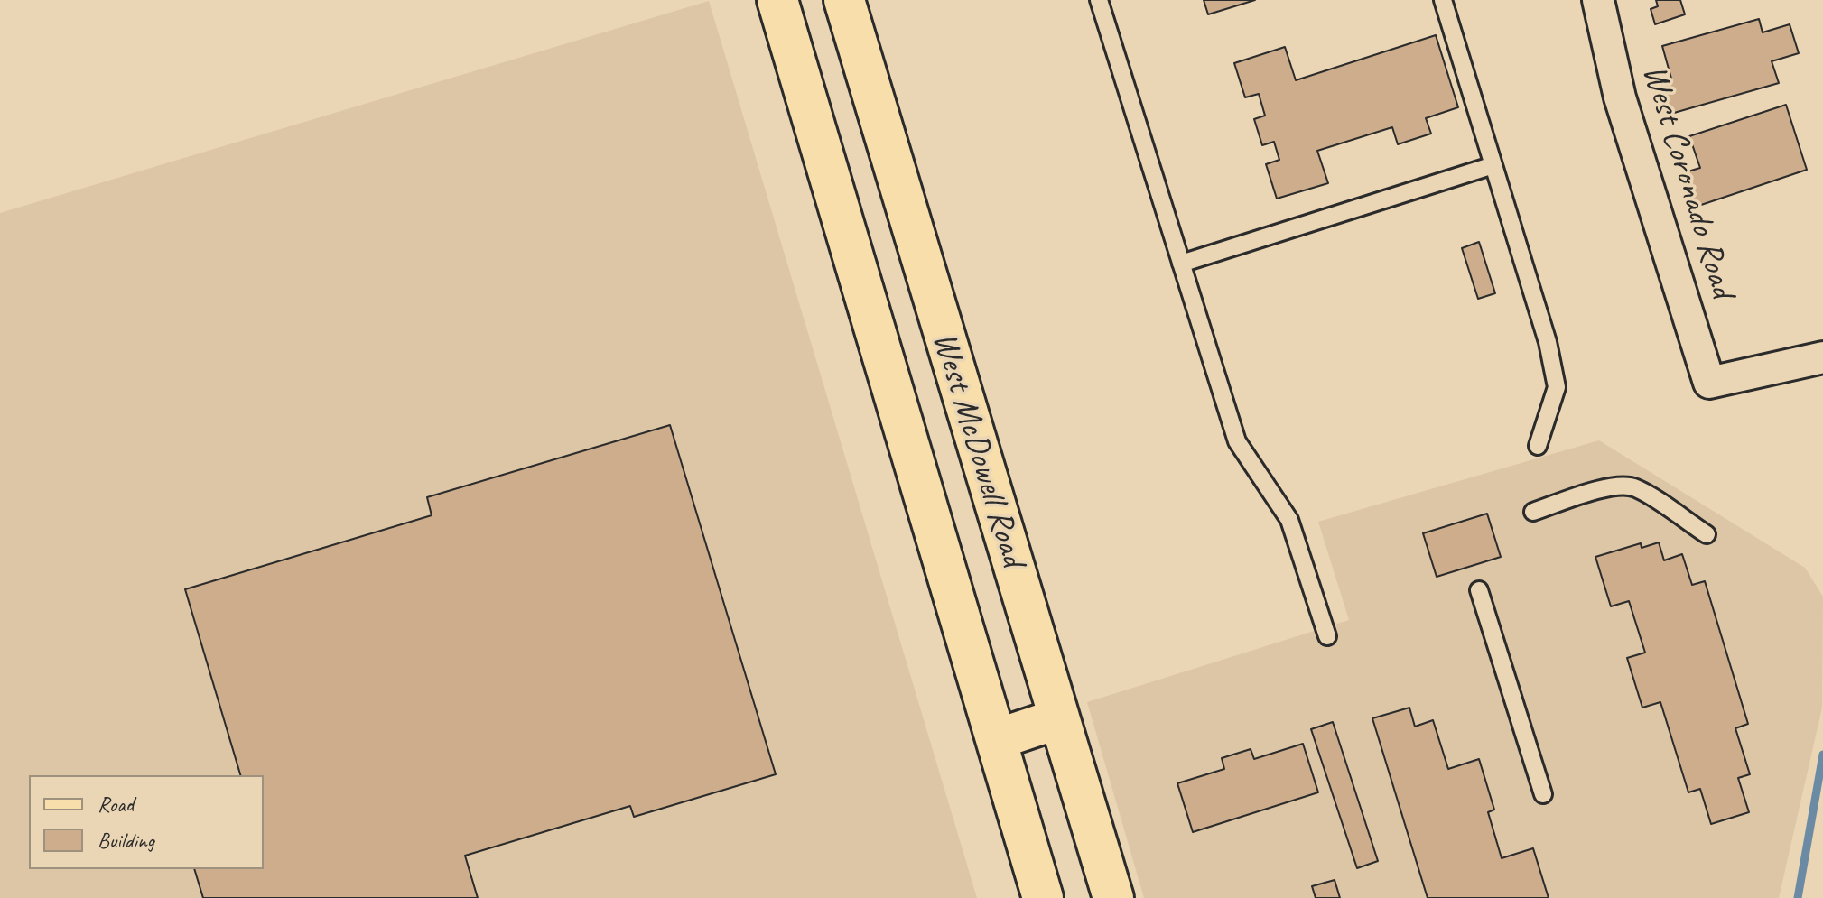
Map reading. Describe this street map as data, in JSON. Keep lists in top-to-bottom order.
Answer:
{
  "streets": {
    "main road": ["West McDowell Road"],
    "street": ["West Coronado Road"]
  },
  "legend": ["Road", "Building"]
}
